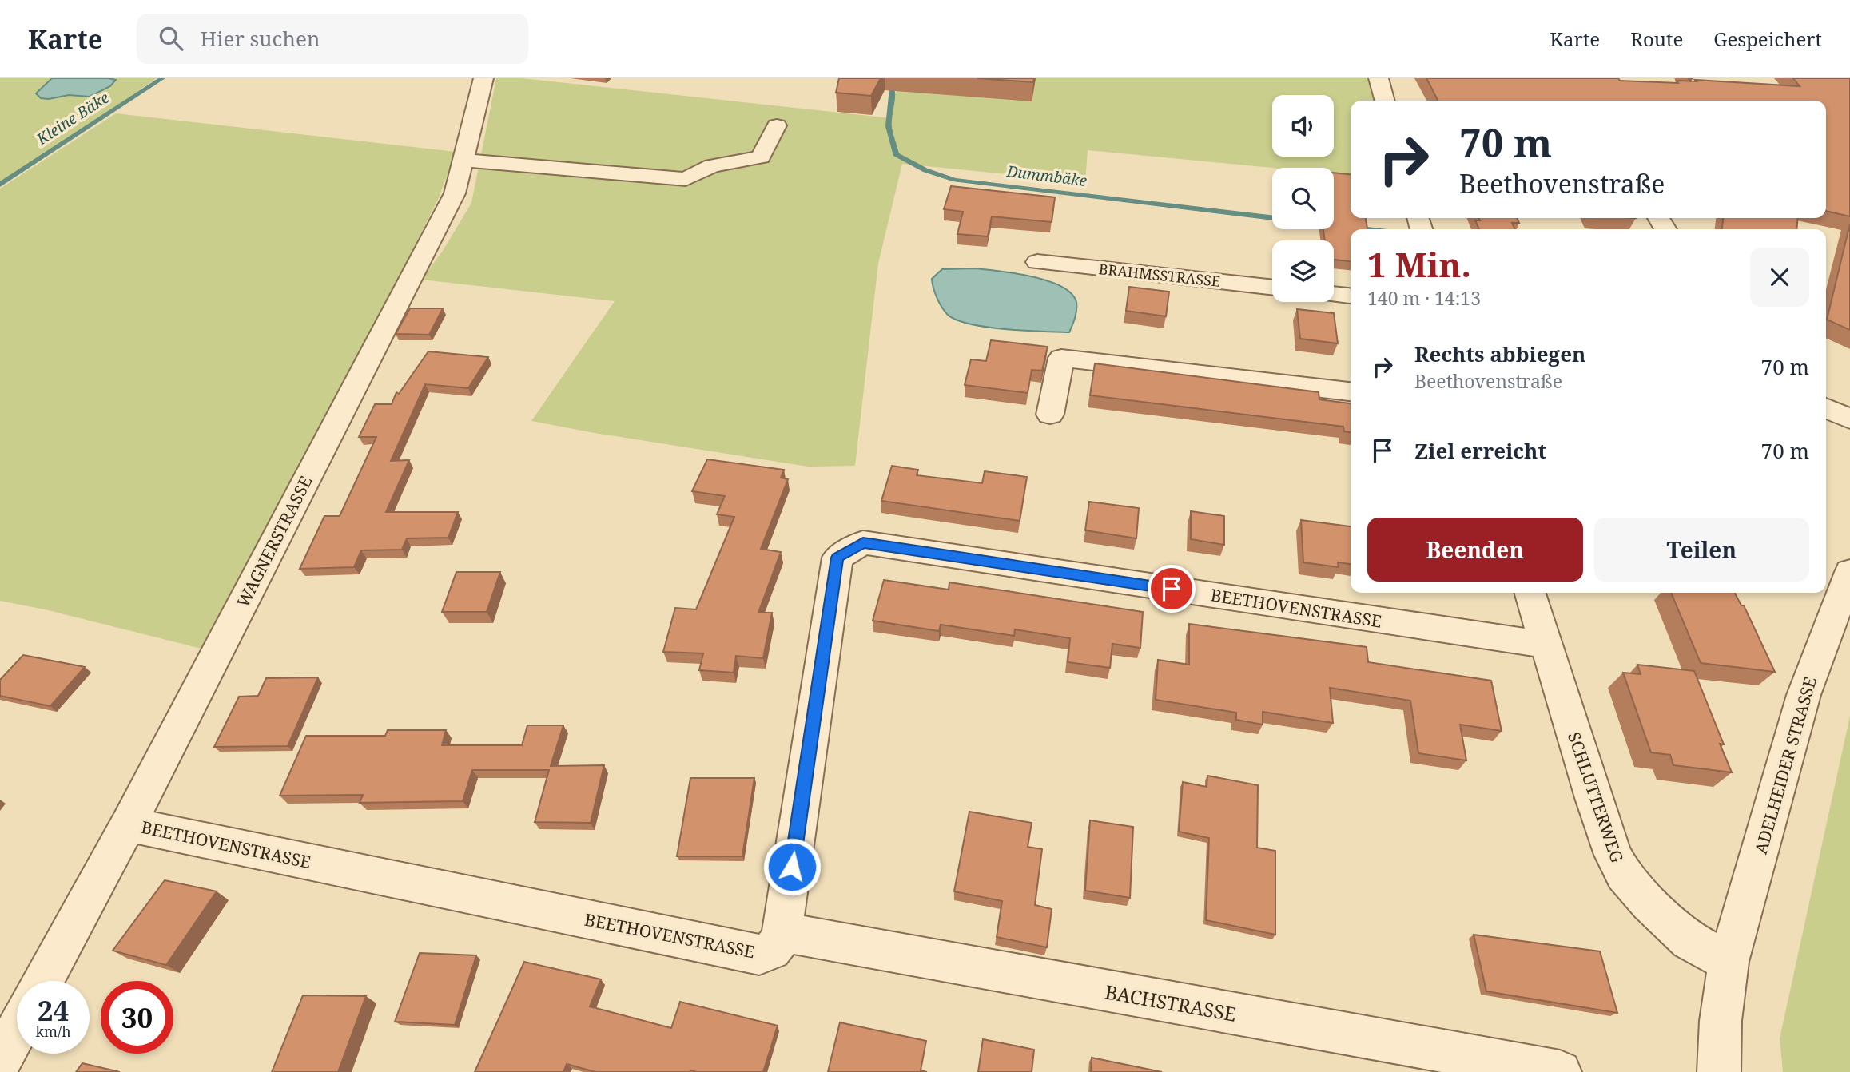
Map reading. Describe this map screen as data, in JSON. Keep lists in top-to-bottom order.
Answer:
{
  "streets": {
    "street": [
      "BRAHMSSTRASSE",
      "WAGNERSTRASSE",
      "BEETHOVENSTRASSE",
      "ADELHEIDER STRASSE",
      "SCHLUTTERWEG",
      "BACHSTRASSE"
    ]
  },
  "crossings": [
    ["WAGNERSTRASSE", "BEETHOVENSTRASSE"],
    ["BEETHOVENSTRASSE", "SCHLUTTERWEG"],
    ["BEETHOVENSTRASSE", "BACHSTRASSE"],
    ["ADELHEIDER STRASSE", "SCHLUTTERWEG"]
  ],
  "water": ["Kleine Bäke", "Dummbäke"],
  "page": {
    "header": "Karte",
    "search": "Hier suchen",
    "nav": ["Karte", "Route", "Gespeichert"],
    "turn": ["70 m", "Beethovenstraße"],
    "heading": ["1 Min.", "140 m · 14:13"],
    "list": [
      {
        "name": "Rechts abbiegen",
        "note": "Beethovenstraße",
        "value": "70 m"
      },
      {
        "name": "Ziel erreicht",
        "value": "70 m"
      }
    ],
    "buttons": ["Beenden", "Teilen"],
    "speed": "24 km/h",
    "limit": "30"
  }
}
